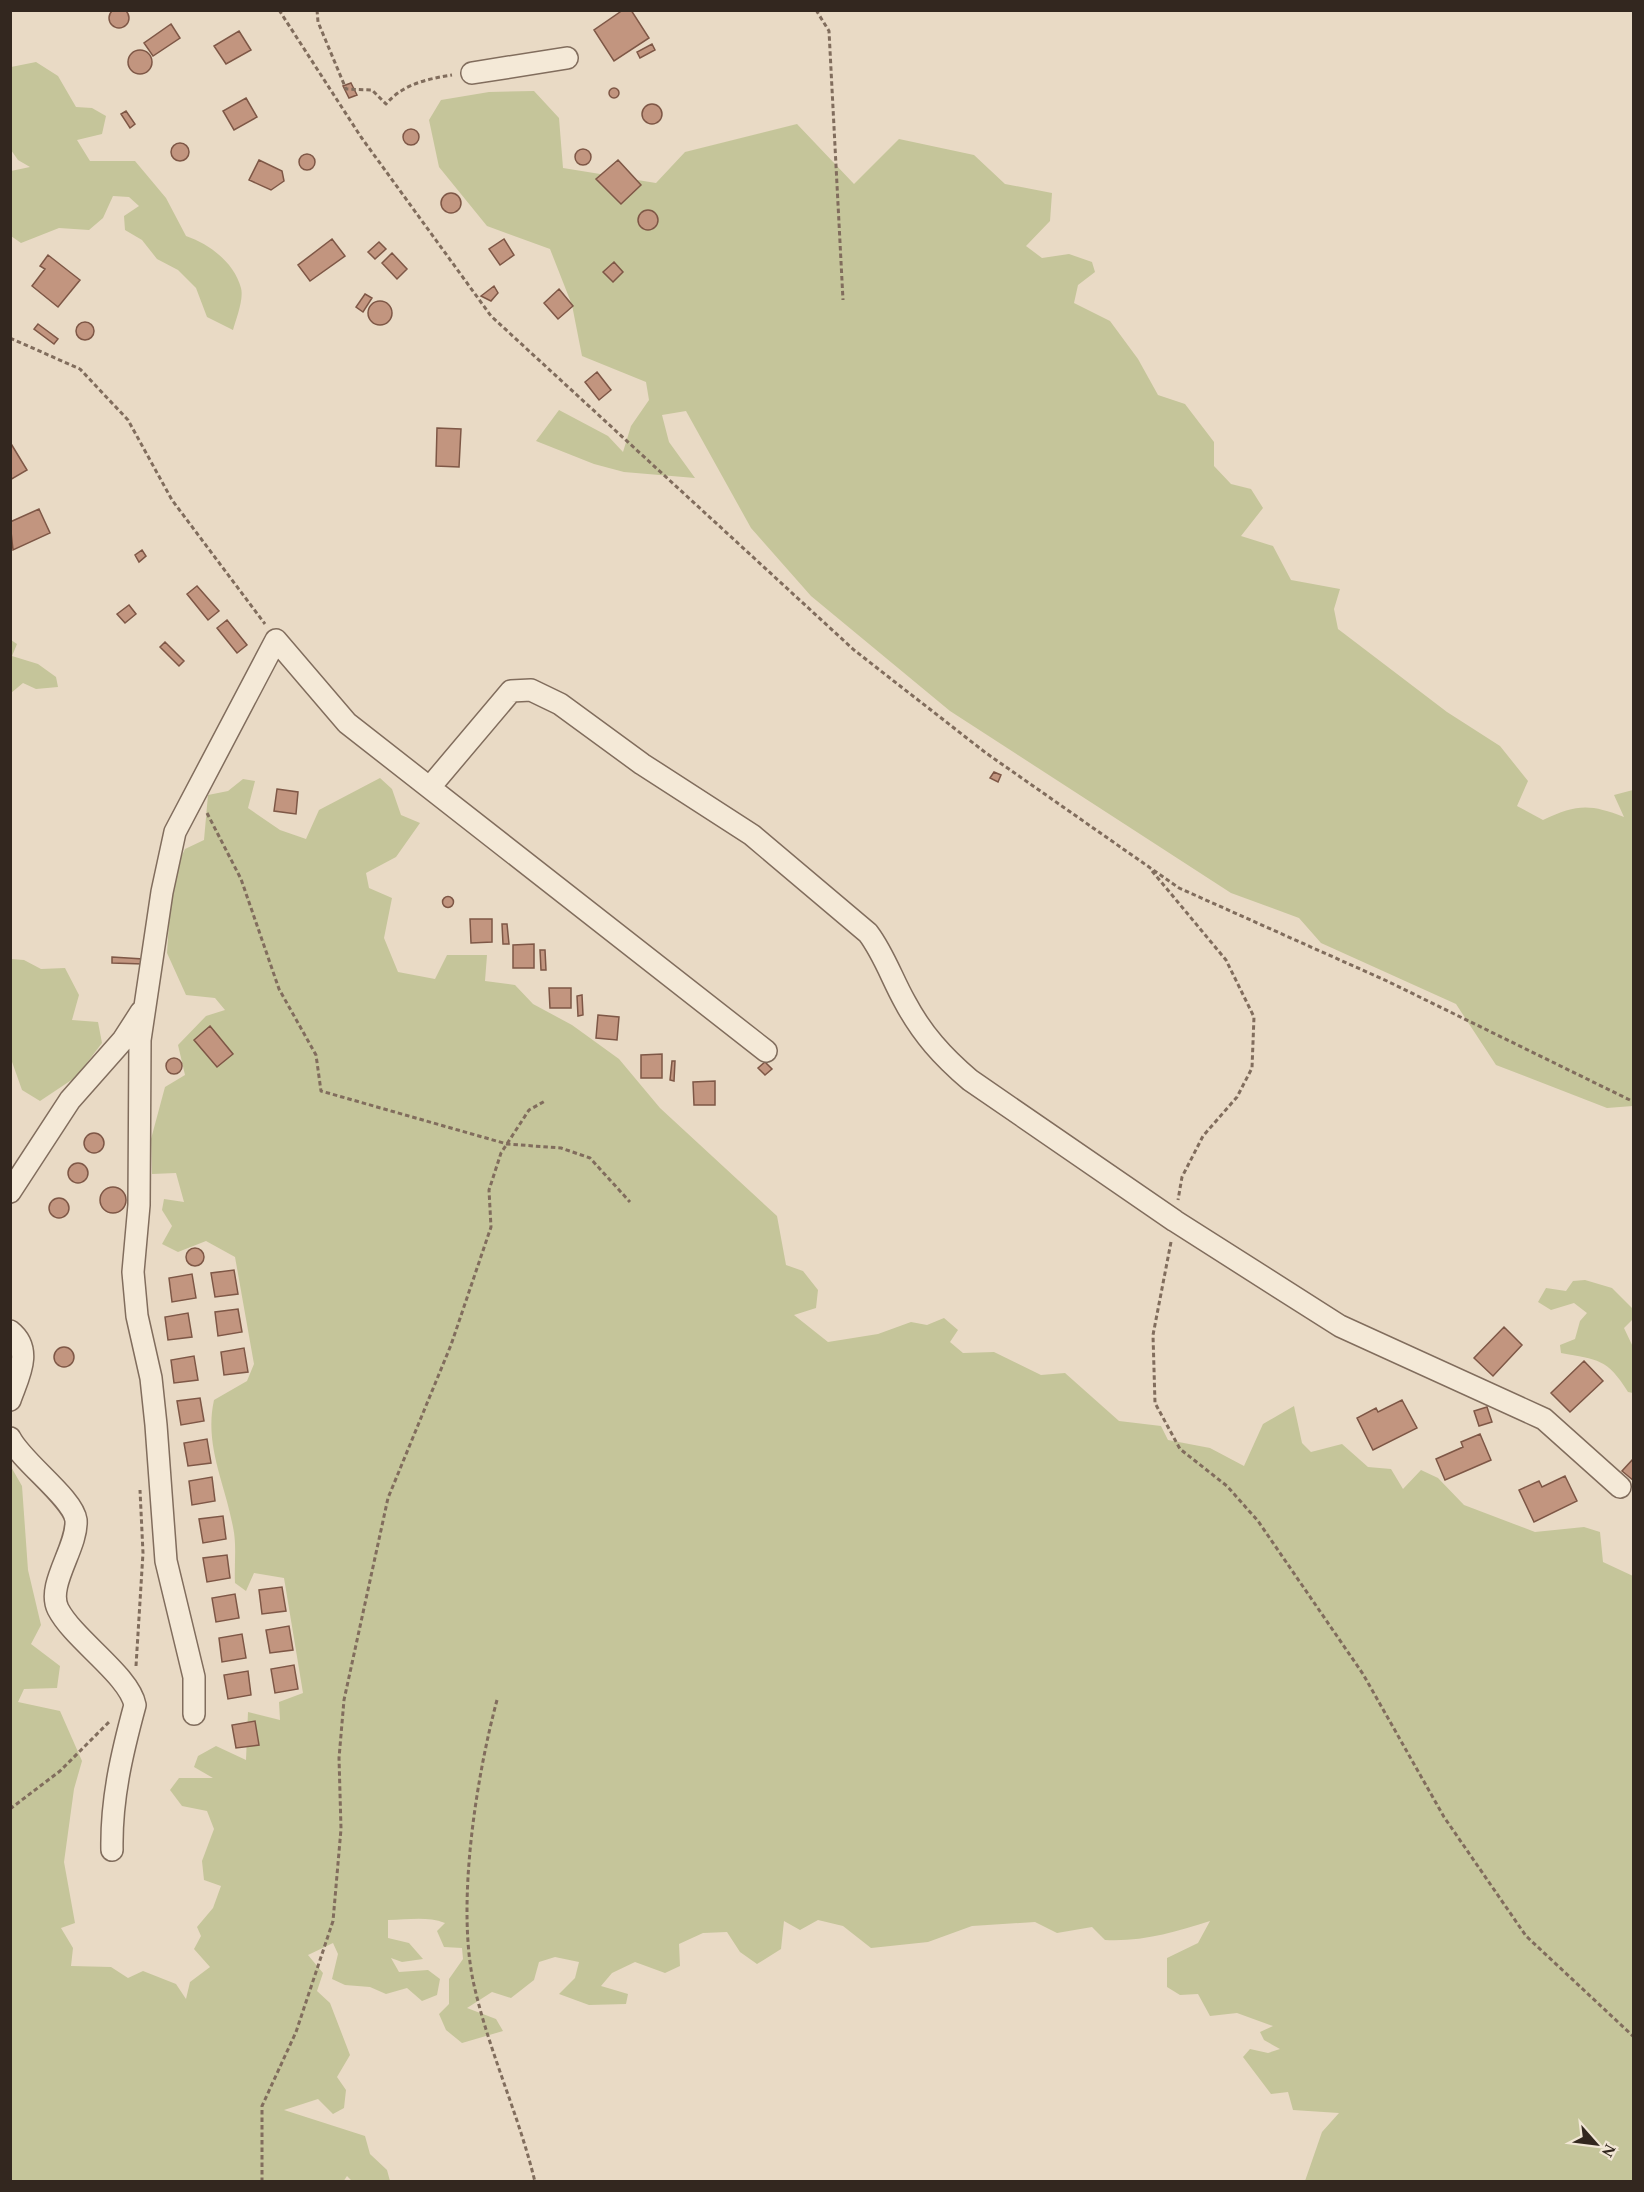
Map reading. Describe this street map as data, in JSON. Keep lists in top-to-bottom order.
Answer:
{
  "north": "bottom right"
}
